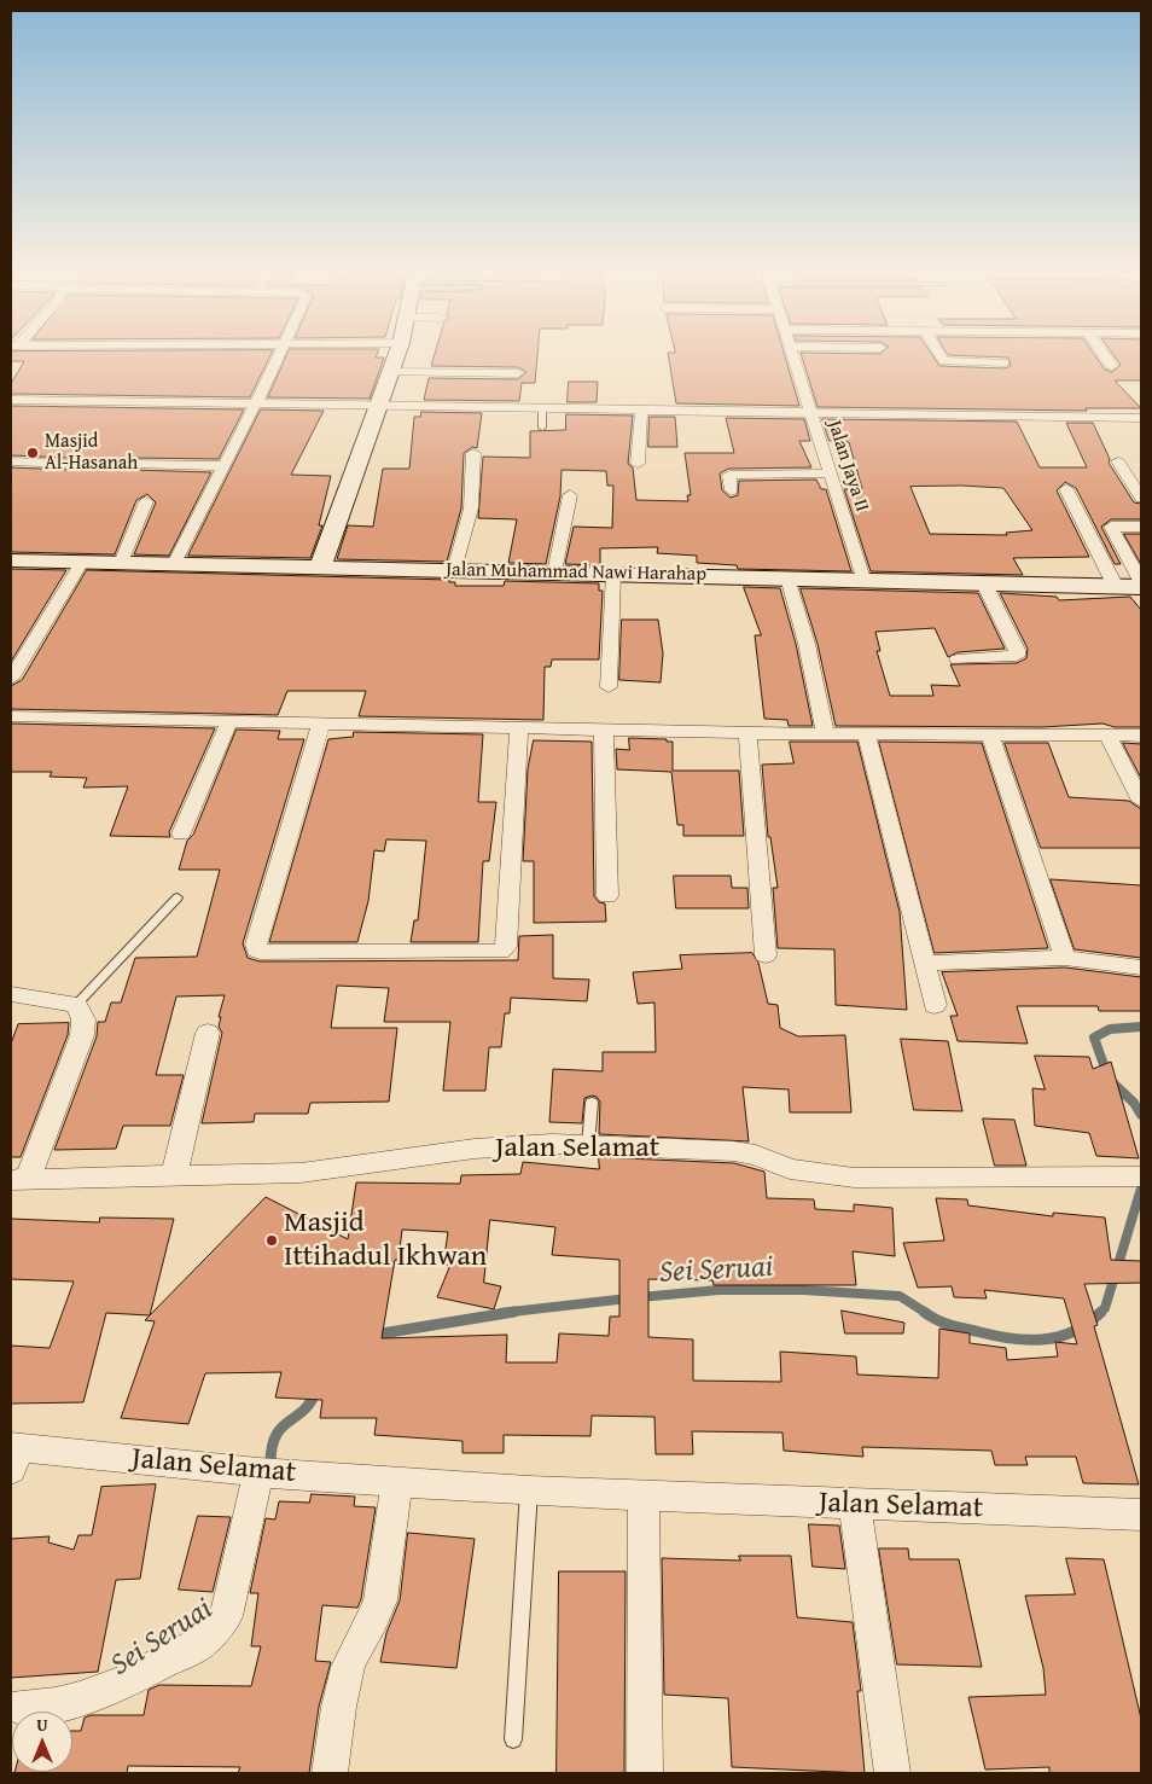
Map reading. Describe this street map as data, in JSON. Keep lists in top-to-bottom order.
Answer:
{
  "streets": {
    "main road": ["Jalan Muhammad Nawi Harahap"],
    "street": ["Jalan Jaya II", "Jalan Selamat"]
  },
  "crossings": [
    ["Jalan Jaya II", "Jalan Muhammad Nawi Harahap"]
  ],
  "water": ["Sei Seruai"],
  "places": ["Masjid Al-Hasanah", "Masjid Ittihadul Ikhwan"],
  "north": "top"
}
